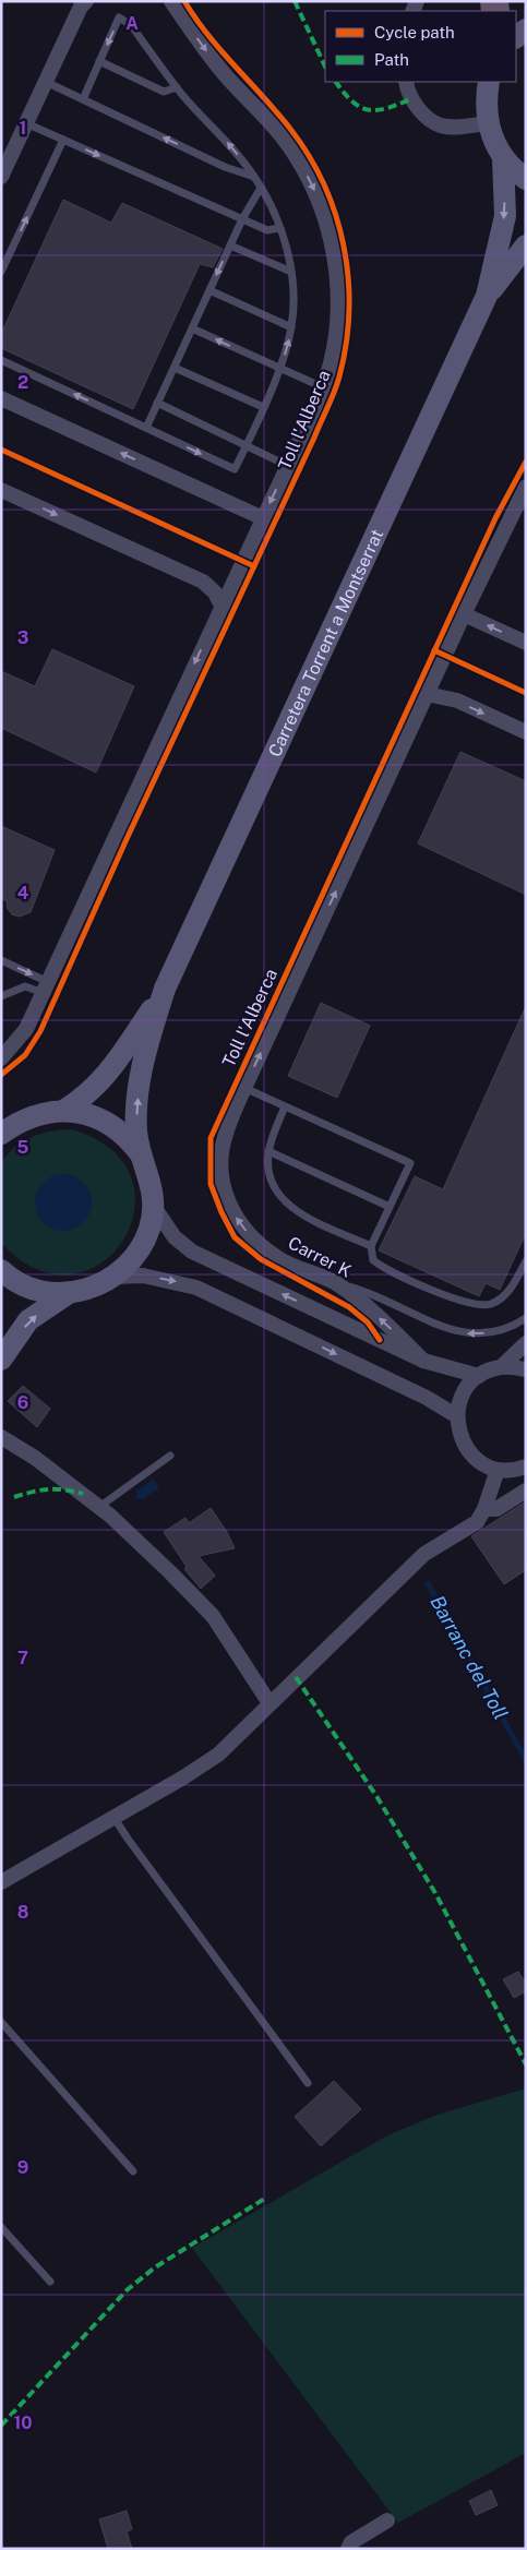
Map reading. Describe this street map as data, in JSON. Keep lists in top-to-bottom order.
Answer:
{
  "streets": {
    "main road": ["Carretera Torrent a Montserrat"],
    "street": ["Carrer K"],
    "cycle path": ["Toll l'Alberca"]
  },
  "one_way": ["Carrer K"],
  "water": ["Barranc del Toll"],
  "legend": ["Cycle path", "Path"],
  "grid": {
    "columns": ["A"],
    "rows": [
      "1",
      "2",
      "3",
      "4",
      "5",
      "6",
      "7",
      "8",
      "9",
      "10"
    ]
  }
}
